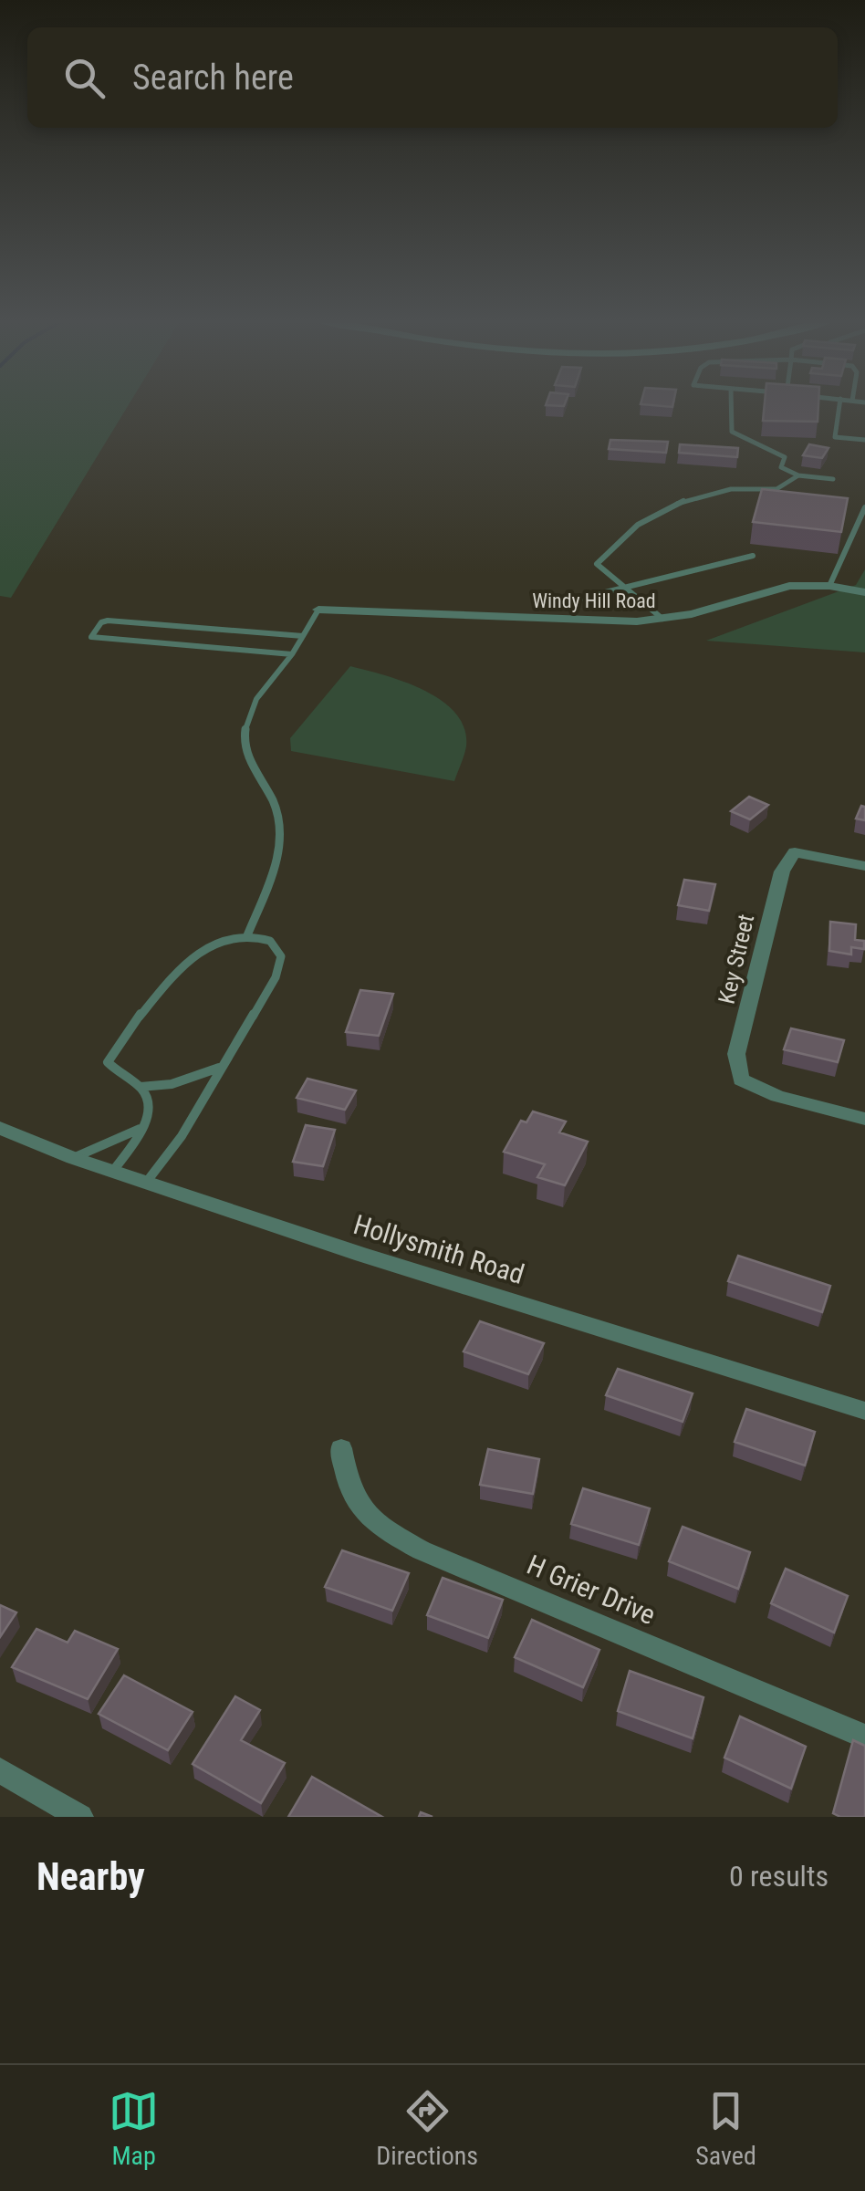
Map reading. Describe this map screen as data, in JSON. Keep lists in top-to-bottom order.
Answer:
{
  "streets": {
    "street": [
      "Windy Hill Road",
      "Key Street",
      "Hollysmith Road",
      "H Grier Drive"
    ]
  },
  "page": {
    "search": "Search here",
    "heading": ["Nearby", "0 results"],
    "nav": ["Map", "Directions", "Saved"]
  }
}
